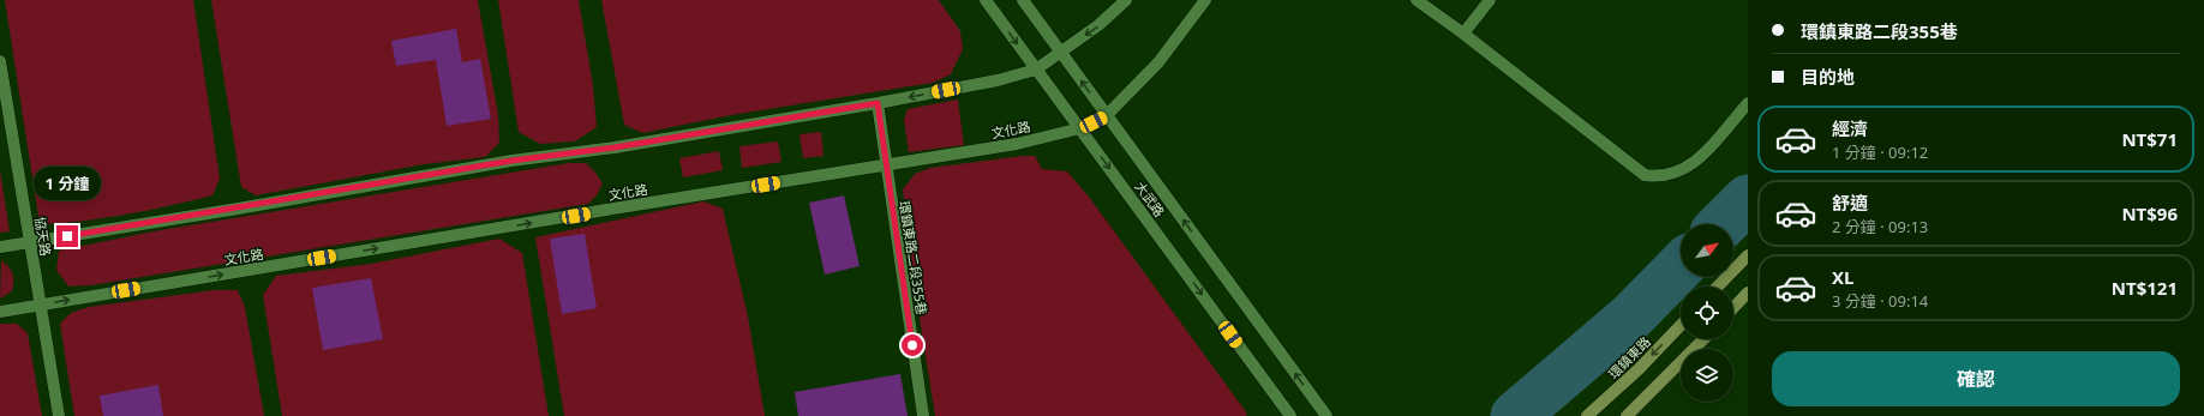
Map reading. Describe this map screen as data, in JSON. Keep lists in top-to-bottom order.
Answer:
{
  "streets": {
    "street": [
      "文化路",
      "大武路",
      "協天路",
      "環鎮東路二段355巷",
      "環鎮東路"
    ]
  },
  "crossings": [
    ["文化路", "大武路"],
    ["文化路", "協天路"],
    ["文化路", "環鎮東路二段355巷"]
  ],
  "north": "top right",
  "page": {
    "banner": ["環鎮東路二段355巷", "目的地"],
    "list": [
      {
        "name": "經濟",
        "note": "1 分鐘 · 09:12",
        "value": "NT$71"
      },
      {
        "name": "舒適",
        "note": "2 分鐘 · 09:13",
        "value": "NT$96"
      },
      {
        "name": "XL",
        "note": "3 分鐘 · 09:14",
        "value": "NT$121"
      }
    ],
    "bubble": "1 分鐘",
    "buttons": "確認"
  }
}
